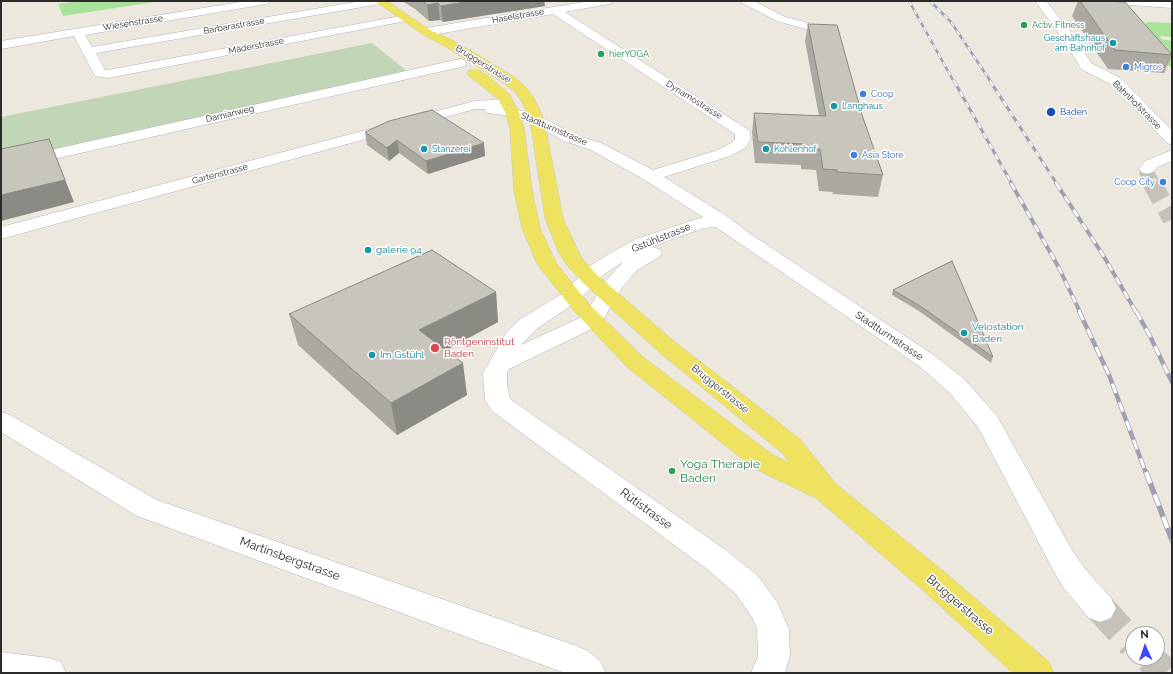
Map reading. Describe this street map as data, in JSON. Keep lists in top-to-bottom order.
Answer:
{
  "streets": {
    "main road": ["Bruggerstrasse"],
    "street": [
      "Haselstrasse",
      "Wiesenstrasse",
      "Barbarastrasse",
      "Mäderstrasse",
      "Dynamostrasse",
      "Bahnhofstrasse",
      "Damianweg",
      "Stadtturmstrasse",
      "Gartenstrasse",
      "Gstühlstrasse",
      "Rütistrasse",
      "Martinsbergstrasse"
    ]
  },
  "crossings": [
    ["Haselstrasse", "Bruggerstrasse"],
    ["Haselstrasse", "Dynamostrasse"],
    ["Barbarastrasse", "Mäderstrasse"],
    ["Barbarastrasse", "Bruggerstrasse"],
    ["Mäderstrasse", "Bruggerstrasse"],
    ["Bruggerstrasse", "Damianweg"],
    ["Bruggerstrasse", "Stadtturmstrasse"],
    ["Bruggerstrasse", "Gartenstrasse"],
    ["Bruggerstrasse", "Gstühlstrasse"],
    ["Bruggerstrasse", "Rütistrasse"],
    ["Dynamostrasse", "Stadtturmstrasse"],
    ["Stadtturmstrasse", "Gartenstrasse"],
    ["Stadtturmstrasse", "Gstühlstrasse"]
  ],
  "places": [
    "Activ Fitness",
    "Geschäftshaus am Bahnhof",
    "hierYOGA",
    "Migros",
    "Coop",
    "Langhaus",
    "Baden",
    "Stanzerei",
    "Kohlenhof",
    "Asia Store",
    "Coop City",
    "galerie 94",
    "Velostation Baden",
    "Röntgeninstitut Baden",
    "Im Gstühl",
    "Yoga Therapie Baden"
  ],
  "north": "top"
}
